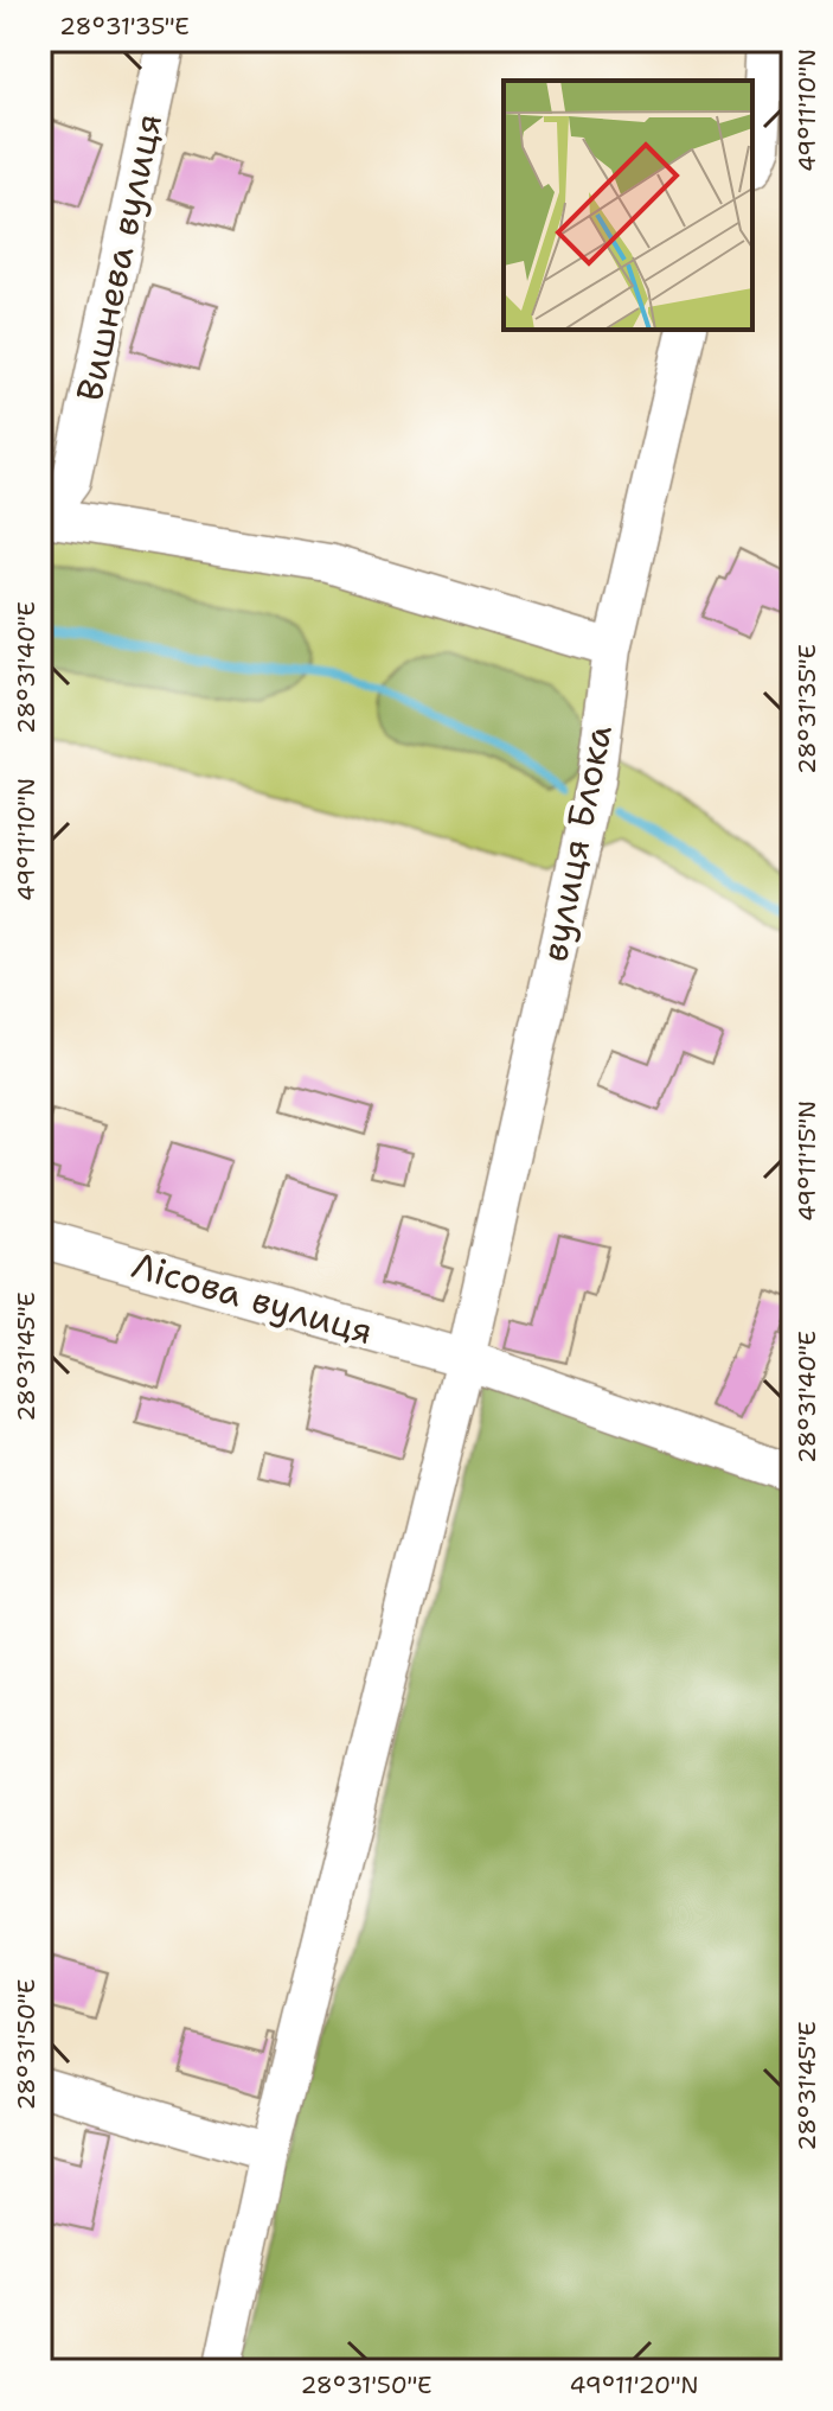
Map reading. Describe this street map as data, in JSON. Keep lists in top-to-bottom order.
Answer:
{
  "streets": {
    "street": ["Вишнева вулиця", "вулиця Блока", "Лісова вулиця"]
  },
  "crossings": [
    ["вулиця Блока", "Лісова вулиця"]
  ],
  "coordinates": [
    "28°31'35\"E",
    "49°11'10\"N",
    "28°31'40\"E",
    "49°11'15\"N",
    "28°31'45\"E",
    "28°31'50\"E",
    "49°11'20\"N"
  ]
}
